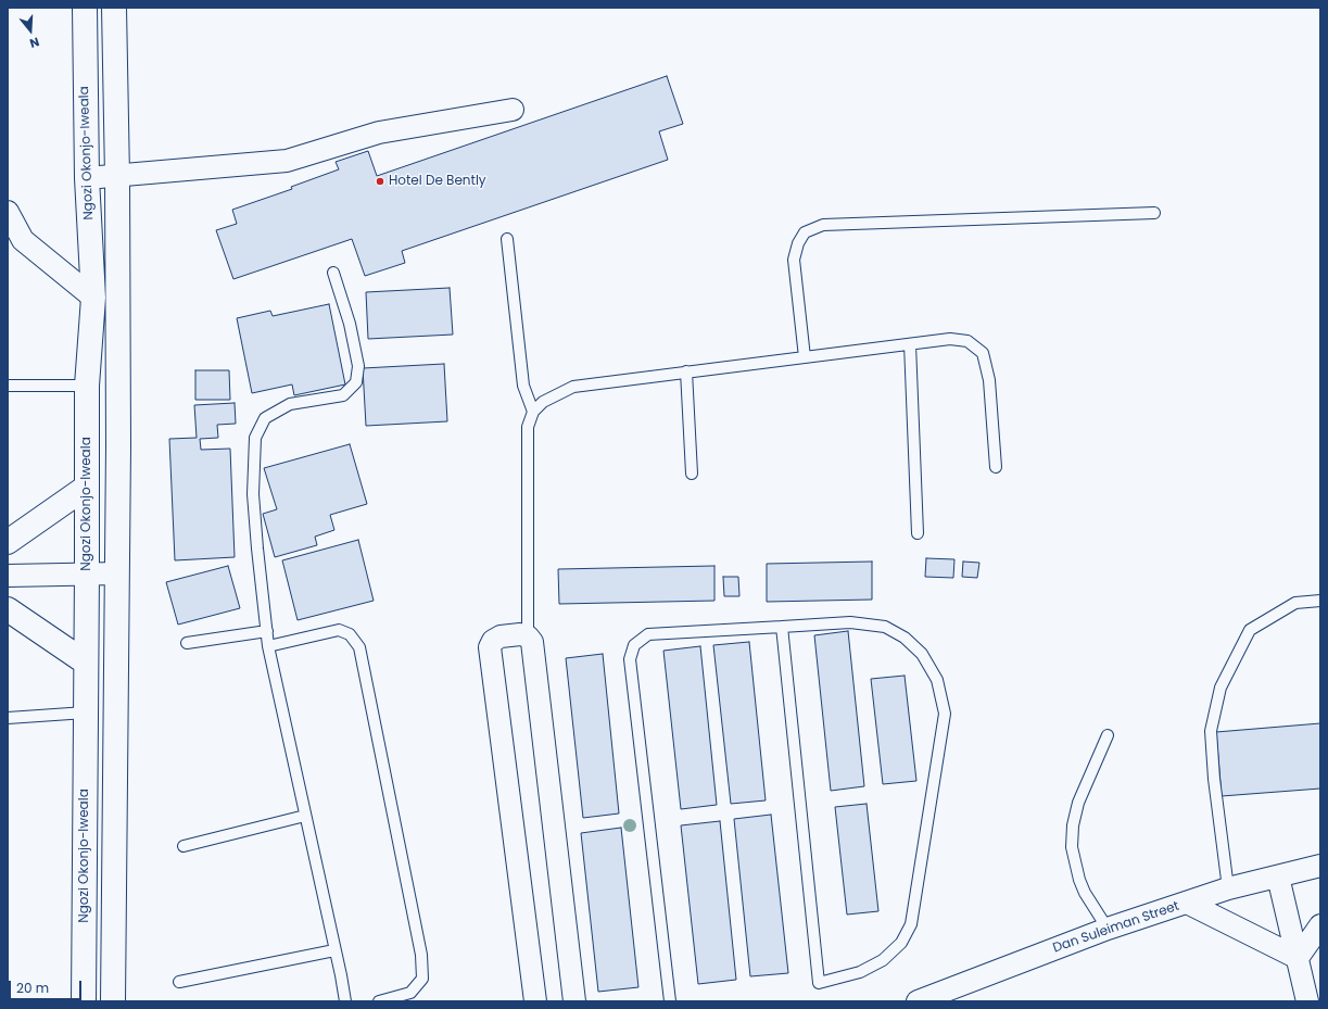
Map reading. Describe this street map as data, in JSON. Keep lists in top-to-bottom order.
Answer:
{
  "streets": {
    "street": ["Ngozi Okonjo-Iweala", "Dan Suleiman Street"]
  },
  "places": ["Hotel De Bently"],
  "scale_bar": "20 m",
  "north": "bottom"
}
